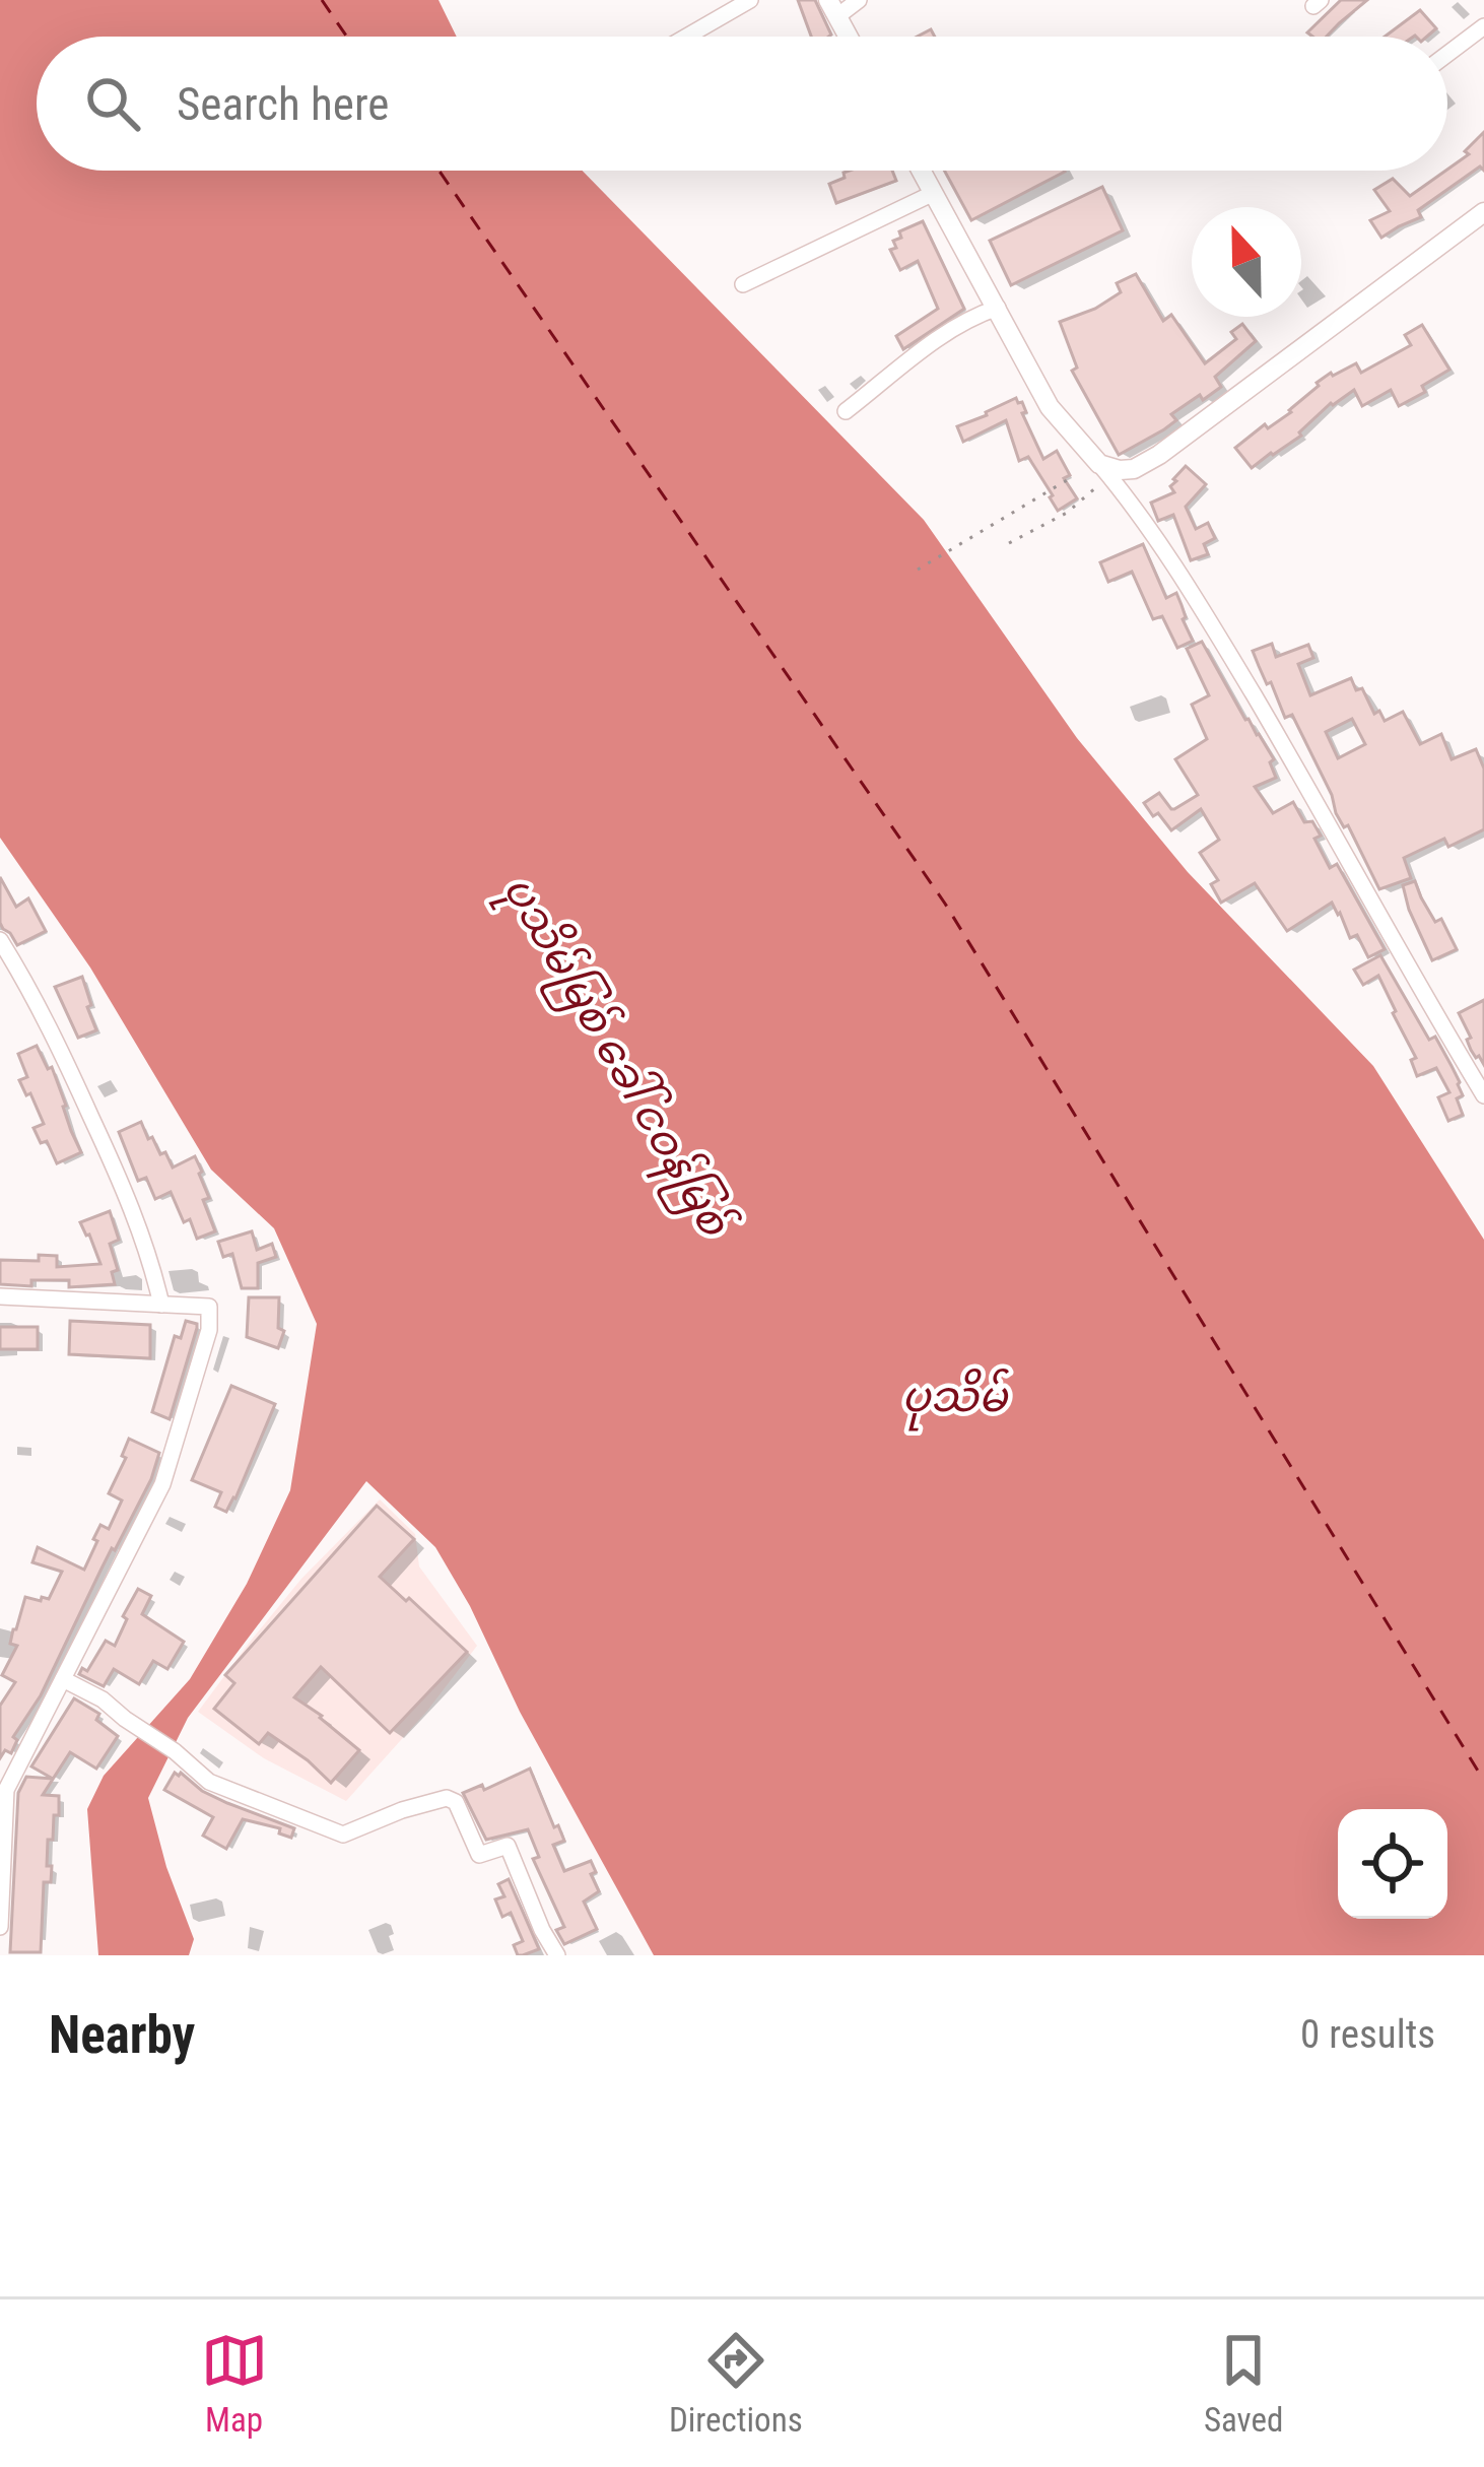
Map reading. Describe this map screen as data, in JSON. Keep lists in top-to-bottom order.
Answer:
{
  "water": ["ပုသိမ်မြစ် ခေါ် ငဝန်မြစ်", "ပုသိမ်"],
  "north": "top",
  "page": {
    "search": "Search here",
    "heading": ["Nearby", "0 results"],
    "nav": ["Map", "Directions", "Saved"]
  }
}
